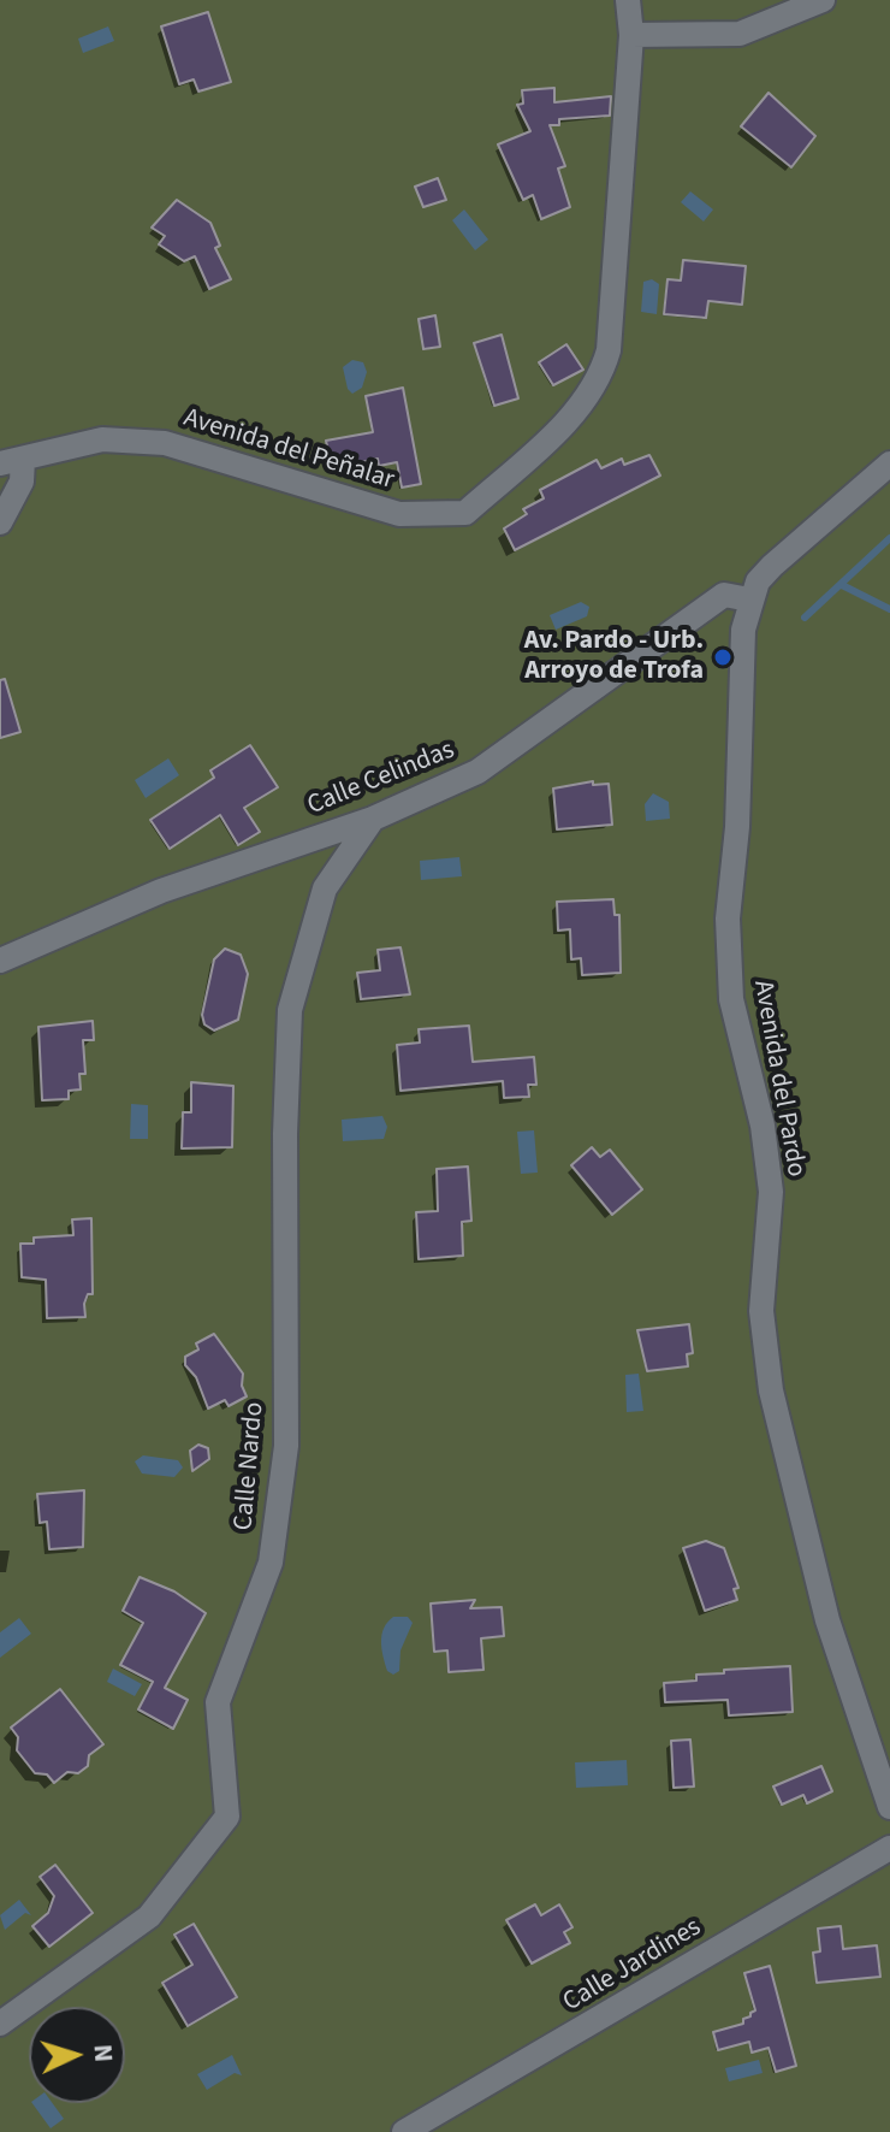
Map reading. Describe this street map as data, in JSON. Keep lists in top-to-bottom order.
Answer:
{
  "streets": {
    "street": [
      "Avenida del Peñalar",
      "Calle Celindas",
      "Avenida del Pardo",
      "Calle Nardo",
      "Calle Jardines"
    ]
  },
  "crossings": [
    ["Calle Celindas", "Avenida del Pardo"],
    ["Calle Celindas", "Calle Nardo"]
  ],
  "places": ["Av. Pardo - Urb. Arroyo de Trofa"],
  "north": "right"
}
